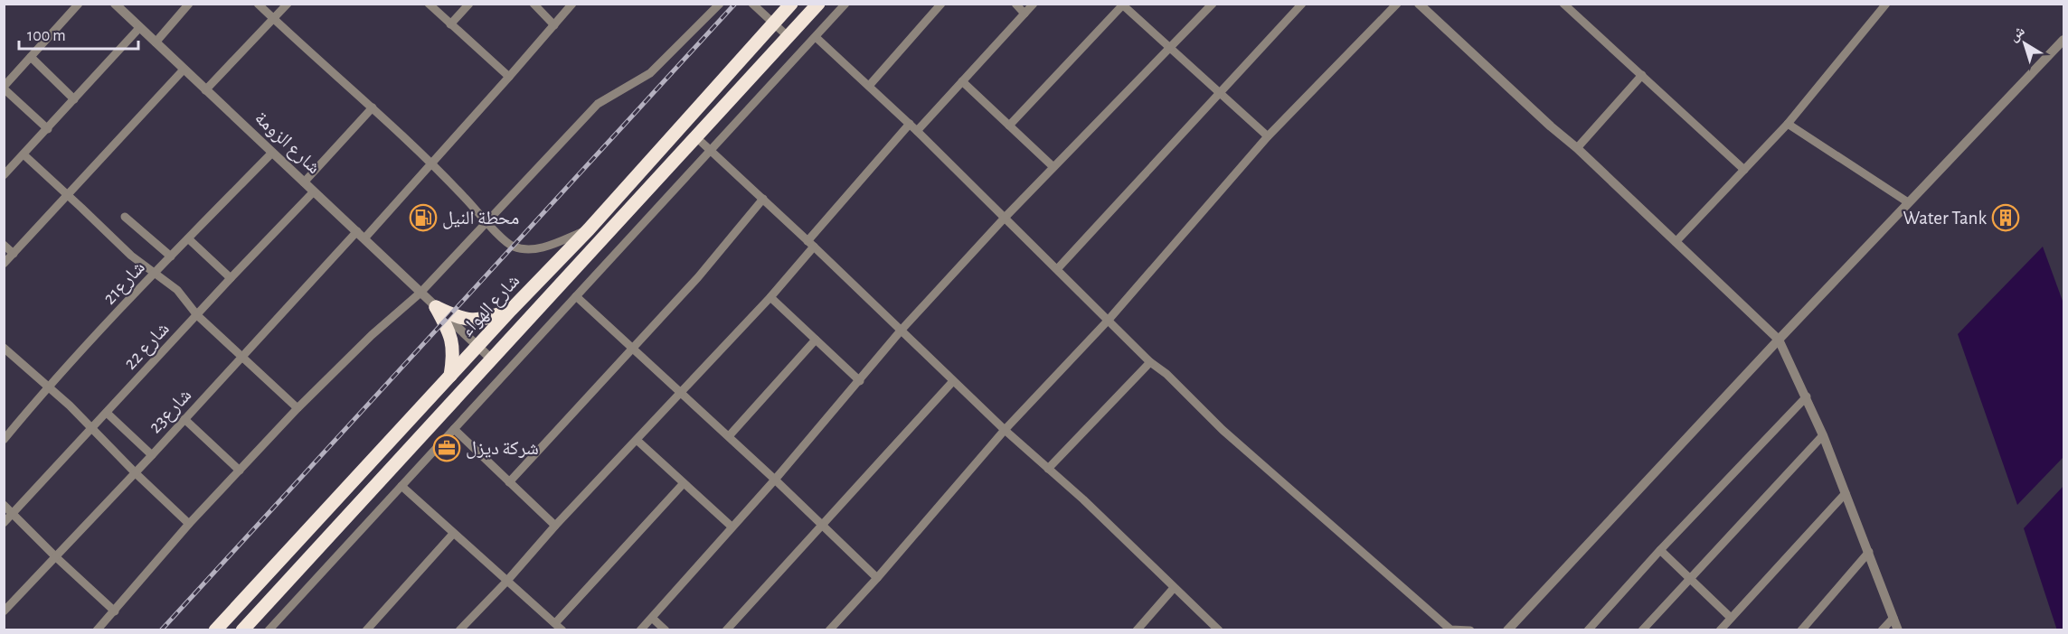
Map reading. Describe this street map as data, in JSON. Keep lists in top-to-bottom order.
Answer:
{
  "streets": {
    "highway": ["شارع الهواء"],
    "street": [
      "شارع الزومة",
      "شارع21",
      "شارع 22",
      "شارع23"
    ]
  },
  "crossings": [
    ["شارع الزومة", "شارع21"],
    ["شارع الزومة", "شارع الهواء"],
    ["شارع الزومة", "شارع 22"],
    ["شارع الزومة", "شارع23"]
  ],
  "places": {
    "fuel station": ["محطة النيل"],
    "building": ["Water Tank"],
    "office": ["شركة ديزل"]
  },
  "scale_bar": "100 m",
  "north": "top left"
}
